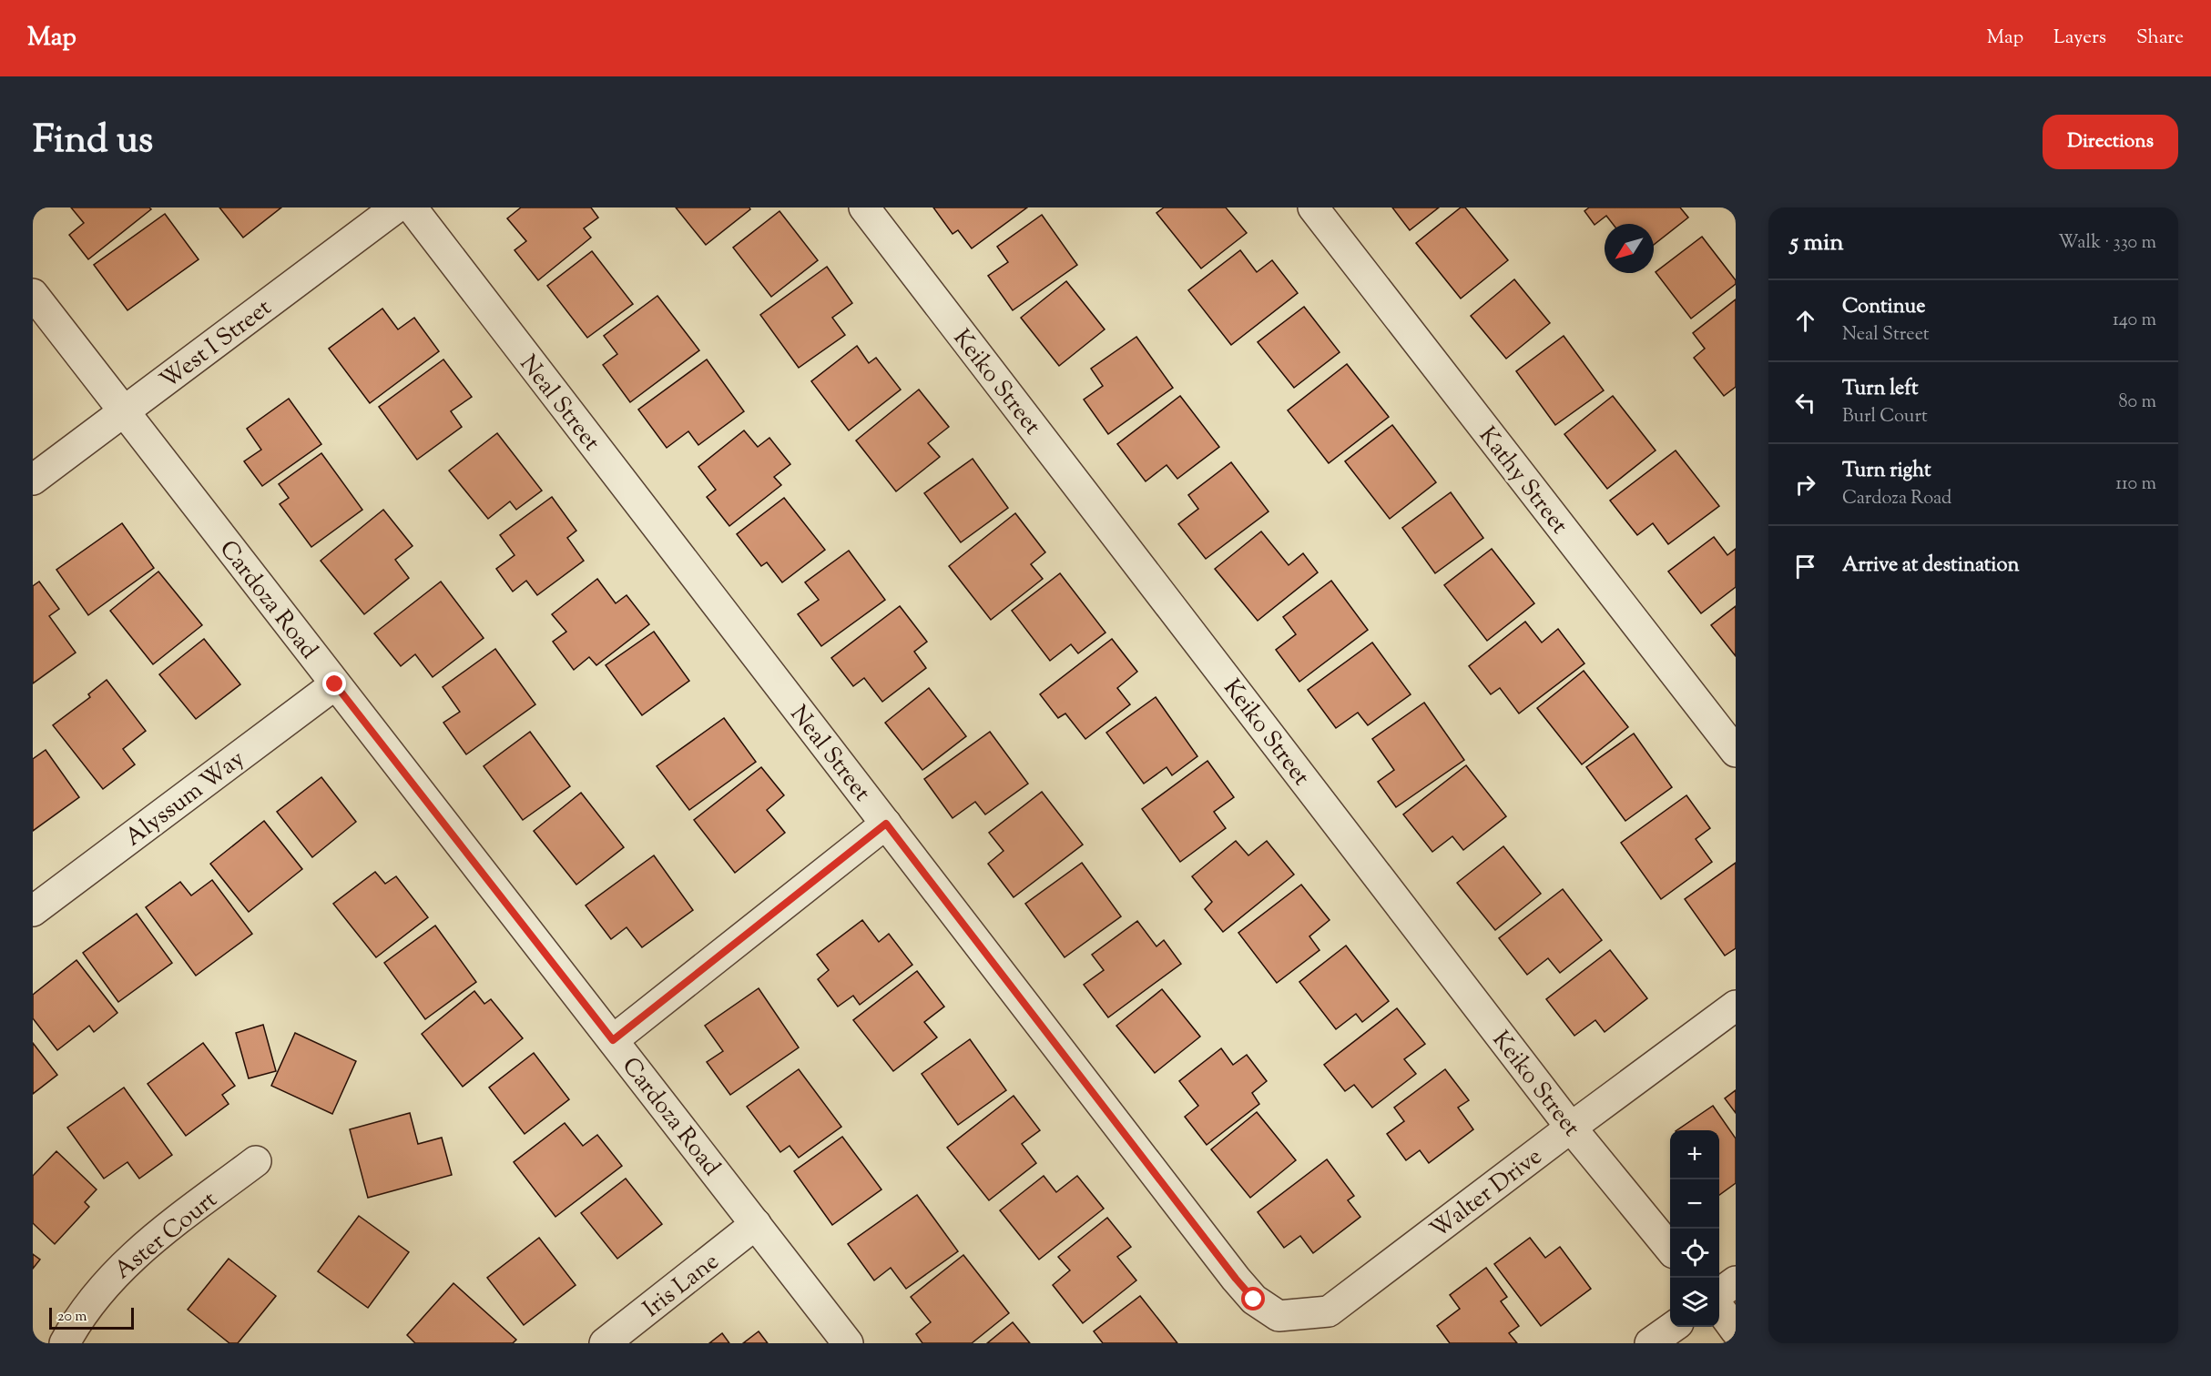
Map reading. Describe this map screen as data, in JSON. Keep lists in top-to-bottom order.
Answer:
{
  "streets": {
    "street": [
      "West I Street",
      "Keiko Street",
      "Neal Street",
      "Kathy Street",
      "Cardoza Road",
      "Alyssum Way",
      "Walter Drive",
      "Aster Court",
      "Iris Lane"
    ]
  },
  "crossings": [
    ["West I Street", "Cardoza Road"],
    ["Keiko Street", "Walter Drive"],
    ["Neal Street", "Walter Drive"],
    ["Cardoza Road", "Alyssum Way"],
    ["Cardoza Road", "Iris Lane"]
  ],
  "scale_bar": "20 m",
  "north": "bottom left",
  "page": {
    "header": "Map",
    "nav": ["Map", "Layers", "Share"],
    "title": "Find us",
    "buttons": "Directions",
    "heading": ["5 min", "Walk · 330 m"],
    "list": [
      ["Continue", "Neal Street", "140 m"],
      ["Turn left", "Burl Court", "80 m"],
      ["Turn right", "Cardoza Road", "110 m"],
      "Arrive at destination"
    ],
    "map_buttons": ["+", "−"],
    "scale": "20 m"
  }
}
